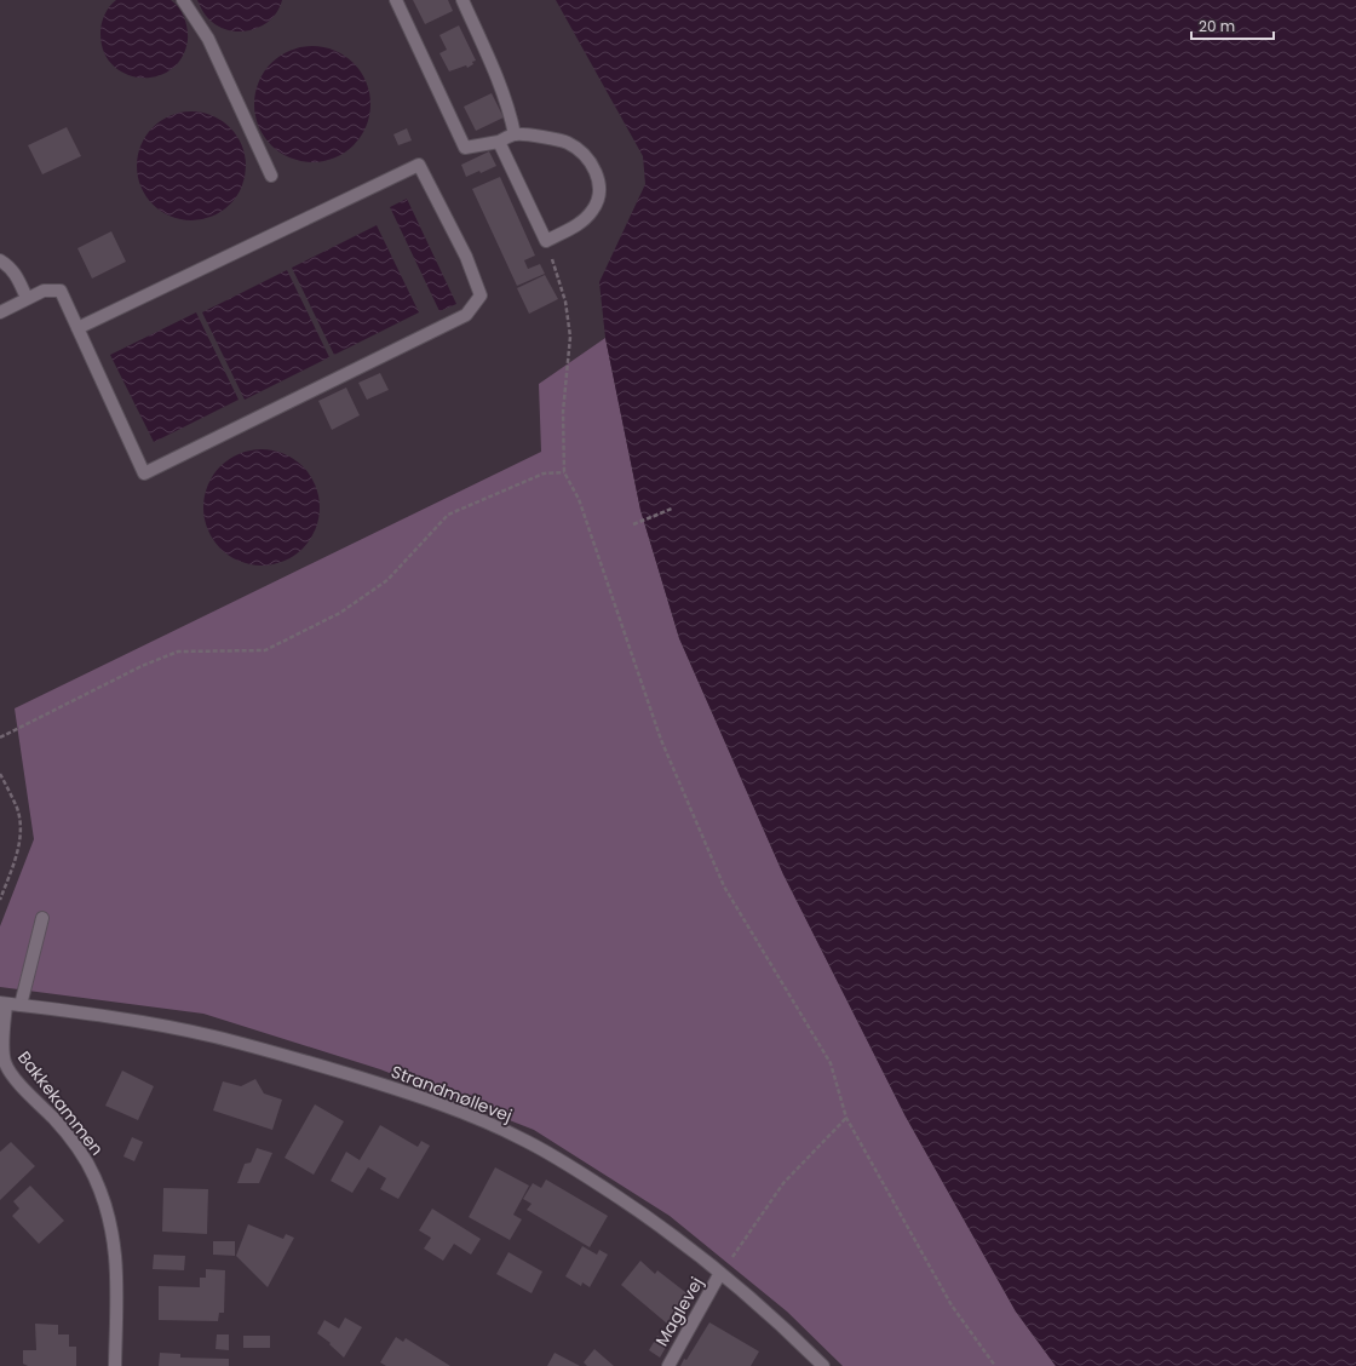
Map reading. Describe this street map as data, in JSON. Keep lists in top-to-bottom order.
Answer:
{
  "streets": {
    "street": ["Strandmøllevej", "Bakkekammen", "Maglevej"]
  },
  "crossings": [
    ["Strandmøllevej", "Bakkekammen"],
    ["Strandmøllevej", "Maglevej"]
  ],
  "scale_bar": "20 m"
}
